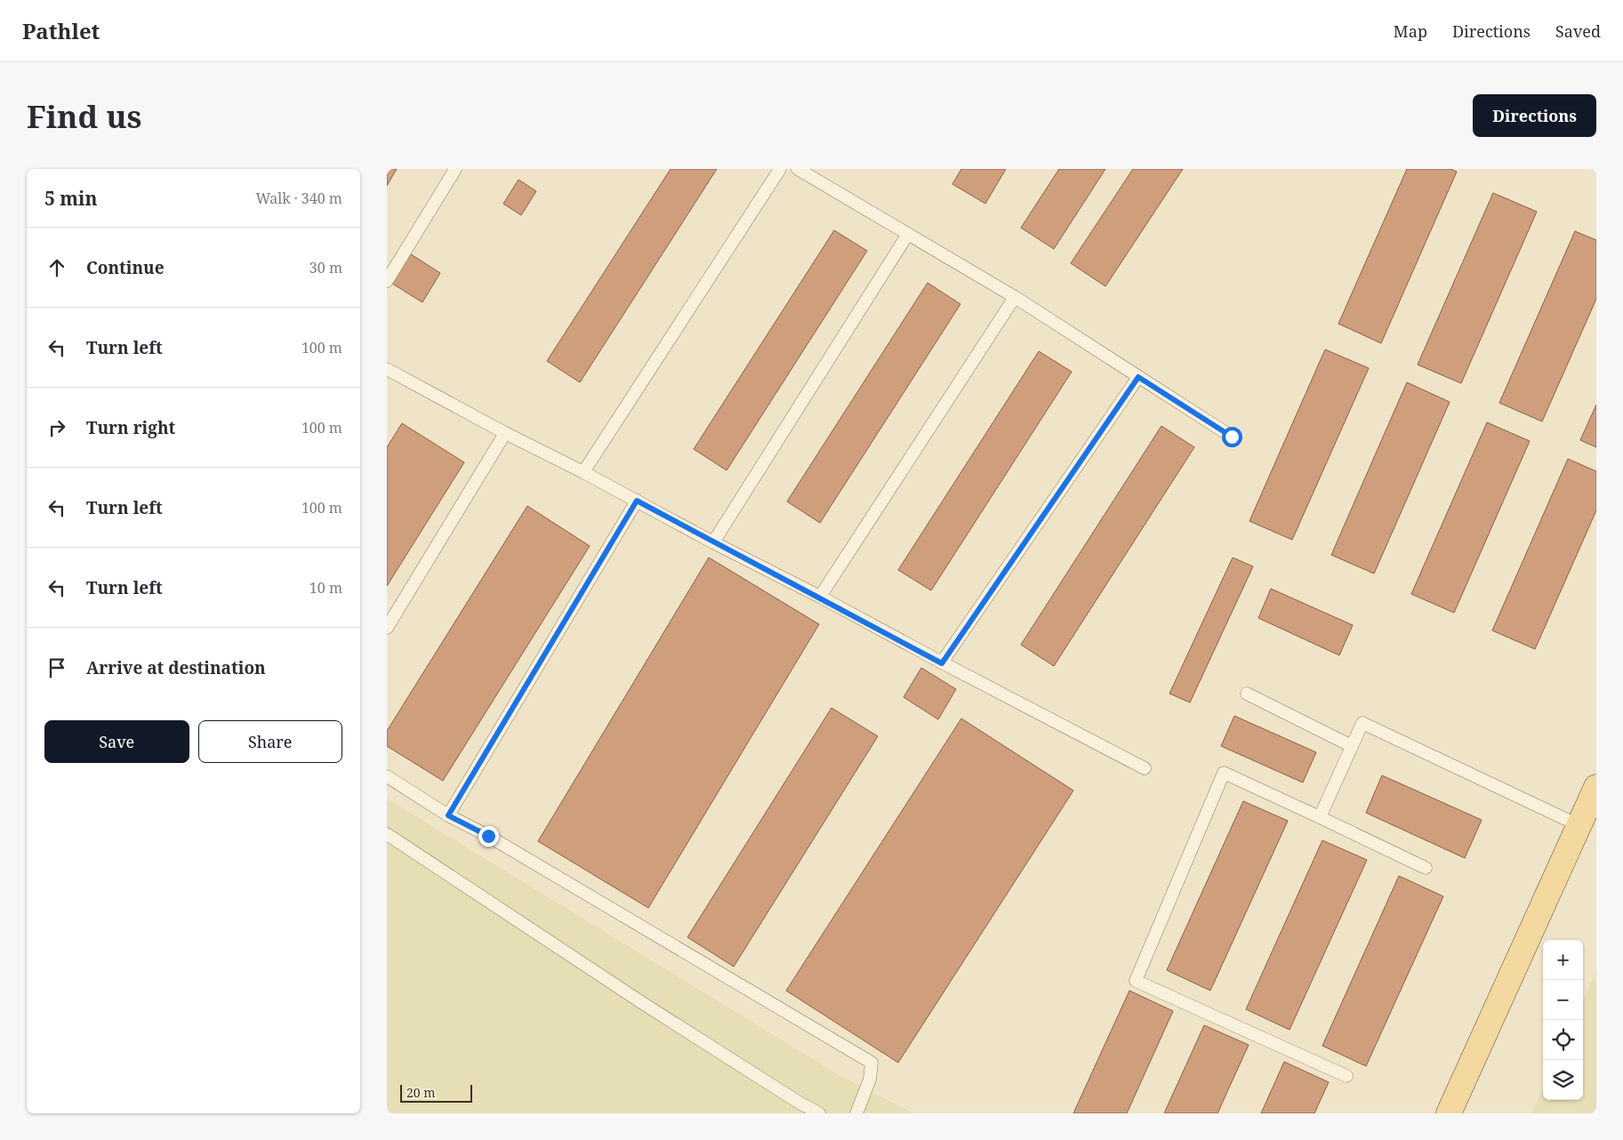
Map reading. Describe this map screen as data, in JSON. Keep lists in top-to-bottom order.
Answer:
{
  "scale_bar": "20 m",
  "page": {
    "header": "Pathlet",
    "nav": ["Map", "Directions", "Saved"],
    "buttons": [
      "Directions",
      ["Save", "Share"]
    ],
    "title": "Find us",
    "heading": ["5 min", "Walk · 340 m"],
    "list": [
      ["Continue", "30 m"],
      ["Turn left", "100 m"],
      ["Turn right", "100 m"],
      ["Turn left", "100 m"],
      ["Turn left", "10 m"],
      "Arrive at destination"
    ],
    "map_buttons": ["+", "−"],
    "scale": "20 m"
  }
}
